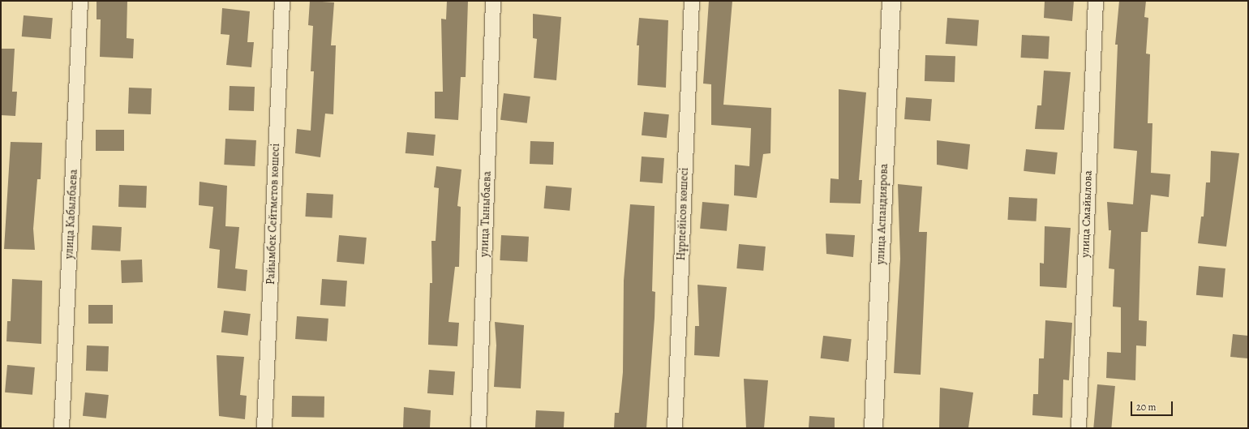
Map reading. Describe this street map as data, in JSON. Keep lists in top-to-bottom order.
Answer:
{
  "streets": {
    "street": [
      "улица Кабылбаева",
      "Райымбек Сейтметов көшесі",
      "улица Тыныбаева",
      "Нұрпейісов көшесі",
      "улица Аспандиярова",
      "улица Смайылова"
    ]
  },
  "scale_bar": "20 m"
}
